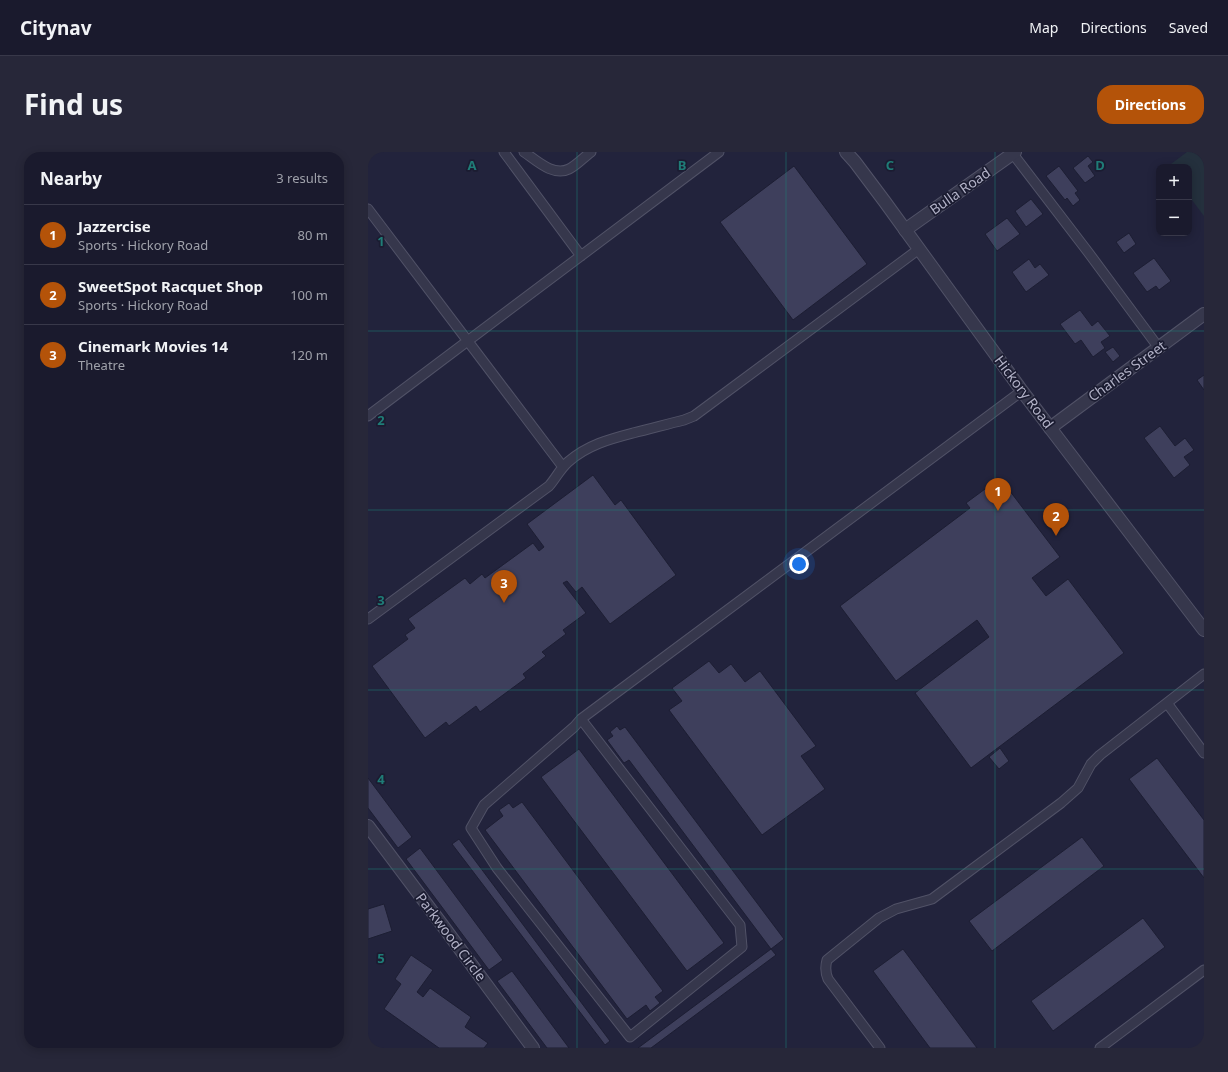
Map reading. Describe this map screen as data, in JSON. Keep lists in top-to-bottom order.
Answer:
{
  "streets": {
    "street": [
      "Bulla Road",
      "Charles Street",
      "Hickory Road",
      "Parkwood Circle"
    ]
  },
  "crossings": [
    ["Bulla Road", "Hickory Road"],
    ["Charles Street", "Hickory Road"]
  ],
  "page": {
    "header": "Citynav",
    "nav": ["Map", "Directions", "Saved"],
    "title": "Find us",
    "buttons": "Directions",
    "heading": ["Nearby", "3 results"],
    "map_buttons": ["+", "−"],
    "list": [
      {
        "mark": "1",
        "name": "Jazzercise",
        "note": "Sports · Hickory Road",
        "value": "80 m"
      },
      {
        "mark": "2",
        "name": "SweetSpot Racquet Shop",
        "note": "Sports · Hickory Road",
        "value": "100 m"
      },
      {
        "mark": "3",
        "name": "Cinemark Movies 14",
        "note": "Theatre",
        "value": "120 m"
      }
    ],
    "pins": ["1", "2", "3"]
  },
  "grid": {
    "columns": [
      "A",
      "B",
      "C",
      "D"
    ],
    "rows": [
      "1",
      "2",
      "3",
      "4",
      "5"
    ]
  }
}
